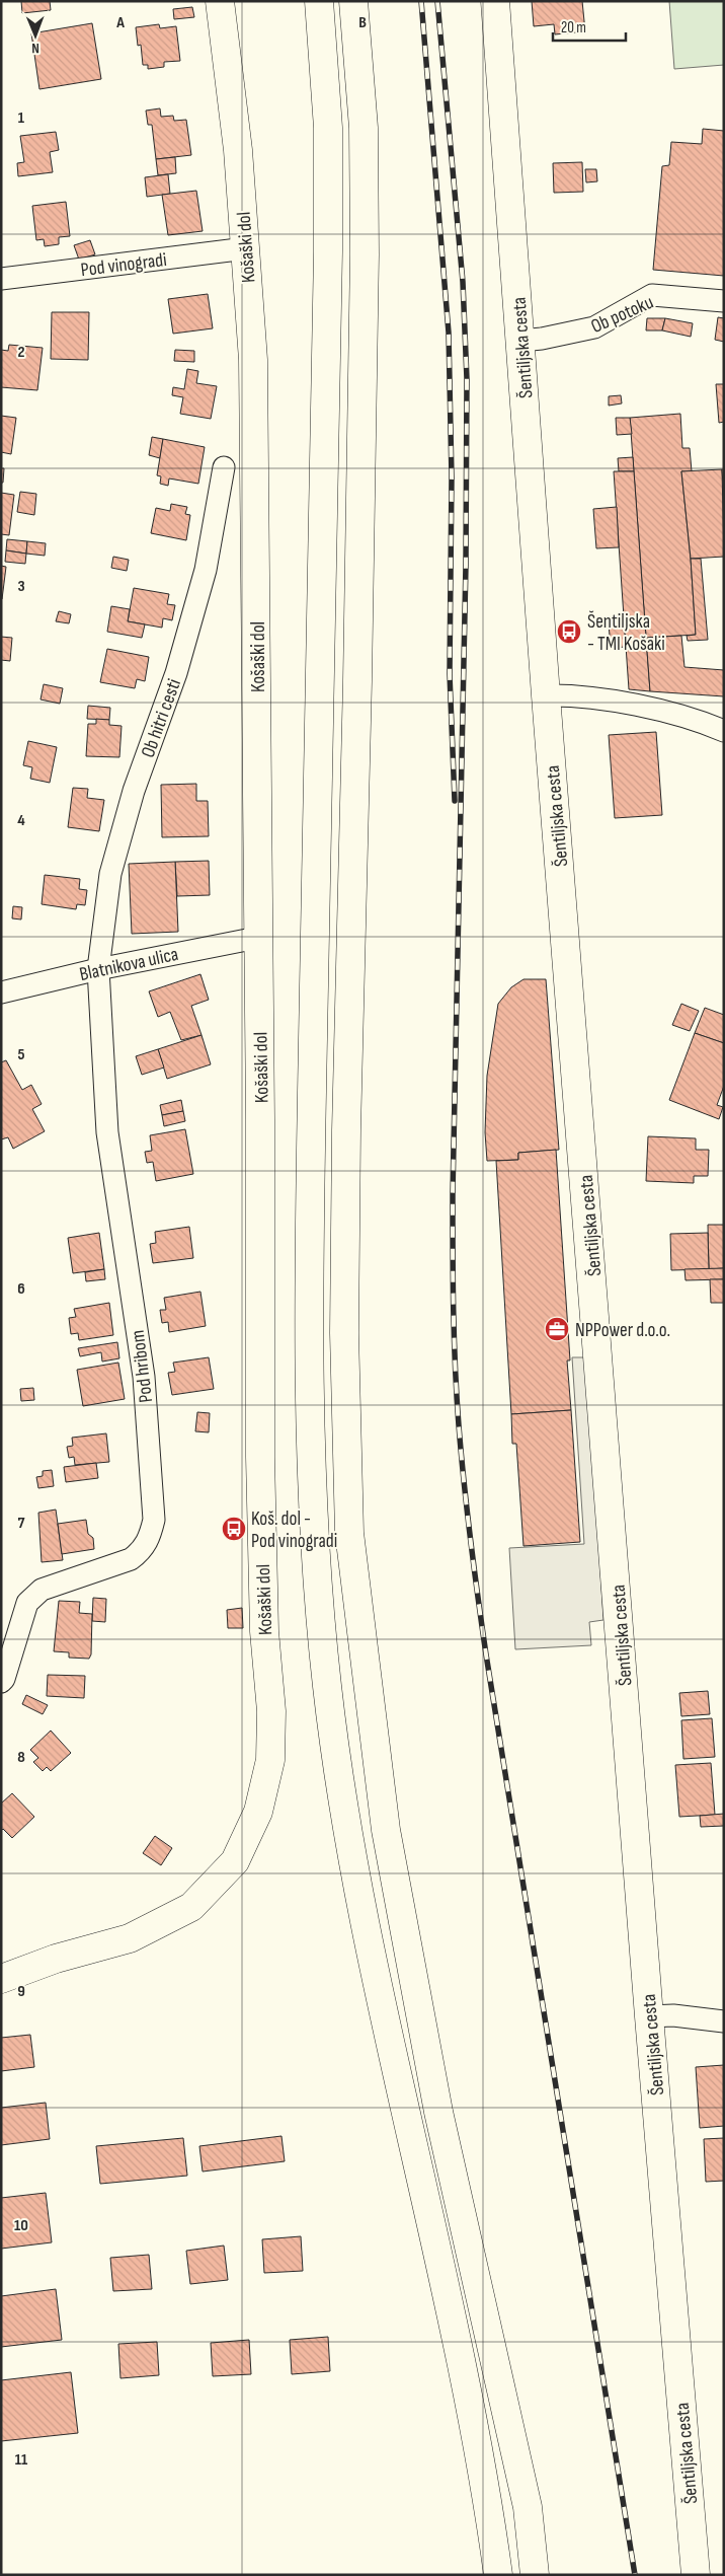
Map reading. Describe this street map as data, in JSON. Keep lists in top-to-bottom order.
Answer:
{
  "streets": {
    "main road": ["Košaški dol", "Šentiljska cesta"],
    "street": [
      "Pod vinogradi",
      "Ob potoku",
      "Ob hitri cesti",
      "Blatnikova ulica",
      "Pod hribom"
    ]
  },
  "crossings": [
    ["Košaški dol", "Pod vinogradi"],
    ["Košaški dol", "Blatnikova ulica"],
    ["Ob potoku", "Šentiljska cesta"],
    ["Ob hitri cesti", "Blatnikova ulica"],
    ["Ob hitri cesti", "Pod hribom"],
    ["Blatnikova ulica", "Pod hribom"]
  ],
  "places": {
    "bus stop": ["Šentiljska - TMI Košaki", "Koš. dol - Pod vinogradi"],
    "office": ["NPPower d.o.o."]
  },
  "scale_bar": "20 m",
  "north": "bottom",
  "grid": {
    "columns": ["A", "B"],
    "rows": [
      "1",
      "2",
      "3",
      "4",
      "5",
      "6",
      "7",
      "8",
      "9",
      "10",
      "11"
    ]
  }
}
